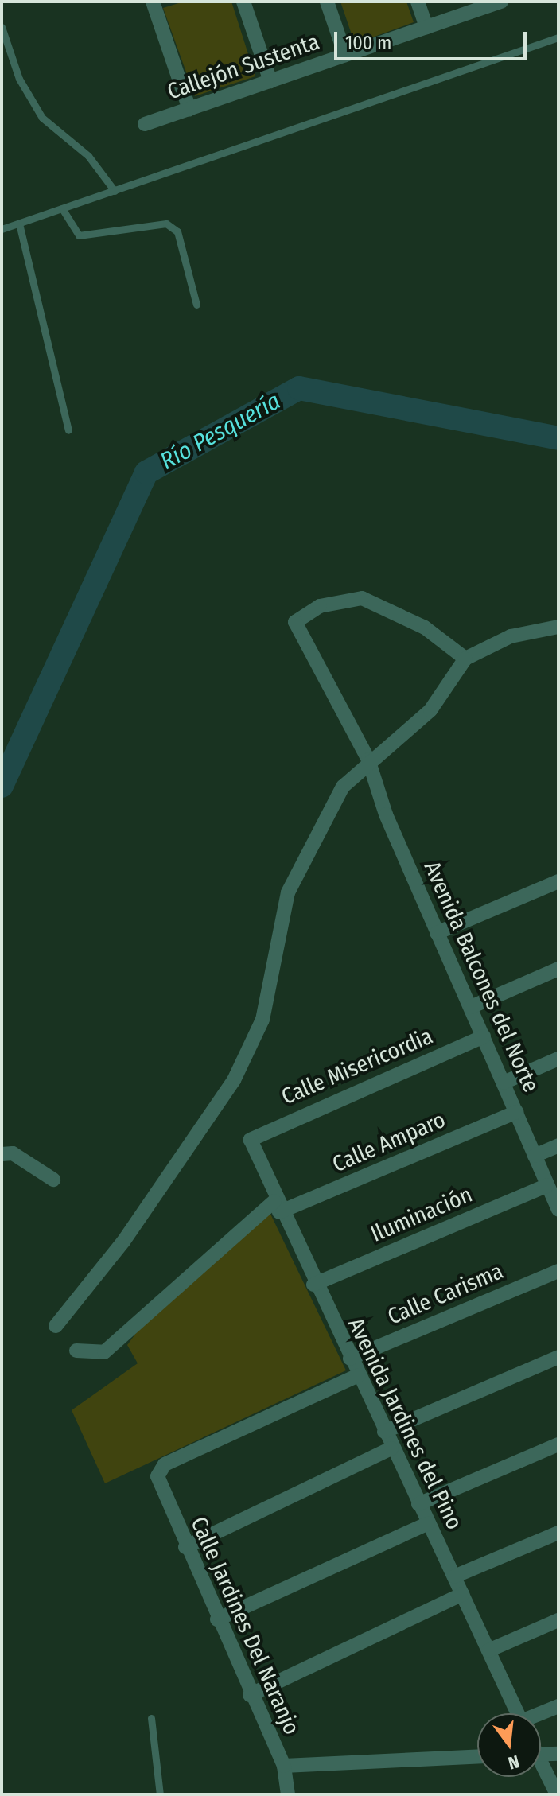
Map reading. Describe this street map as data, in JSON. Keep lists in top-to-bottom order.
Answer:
{
  "streets": {
    "street": [
      "Callejón Sustenta",
      "Avenida Balcones del Norte",
      "Calle Misericordia",
      "Calle Amparo",
      "Iluminación",
      "Calle Carisma",
      "Avenida Jardines del Pino",
      "Calle Jardines Del Naranjo"
    ]
  },
  "crossings": [
    ["Avenida Balcones del Norte", "Calle Misericordia"],
    ["Avenida Balcones del Norte", "Calle Amparo"],
    ["Avenida Balcones del Norte", "Iluminación"],
    ["Calle Misericordia", "Avenida Jardines del Pino"],
    ["Calle Amparo", "Avenida Jardines del Pino"],
    ["Iluminación", "Avenida Jardines del Pino"],
    ["Calle Carisma", "Avenida Jardines del Pino"],
    ["Avenida Jardines del Pino", "Calle Jardines Del Naranjo"]
  ],
  "water": ["Río Pesquería"],
  "scale_bar": "100 m",
  "north": "bottom"
}
